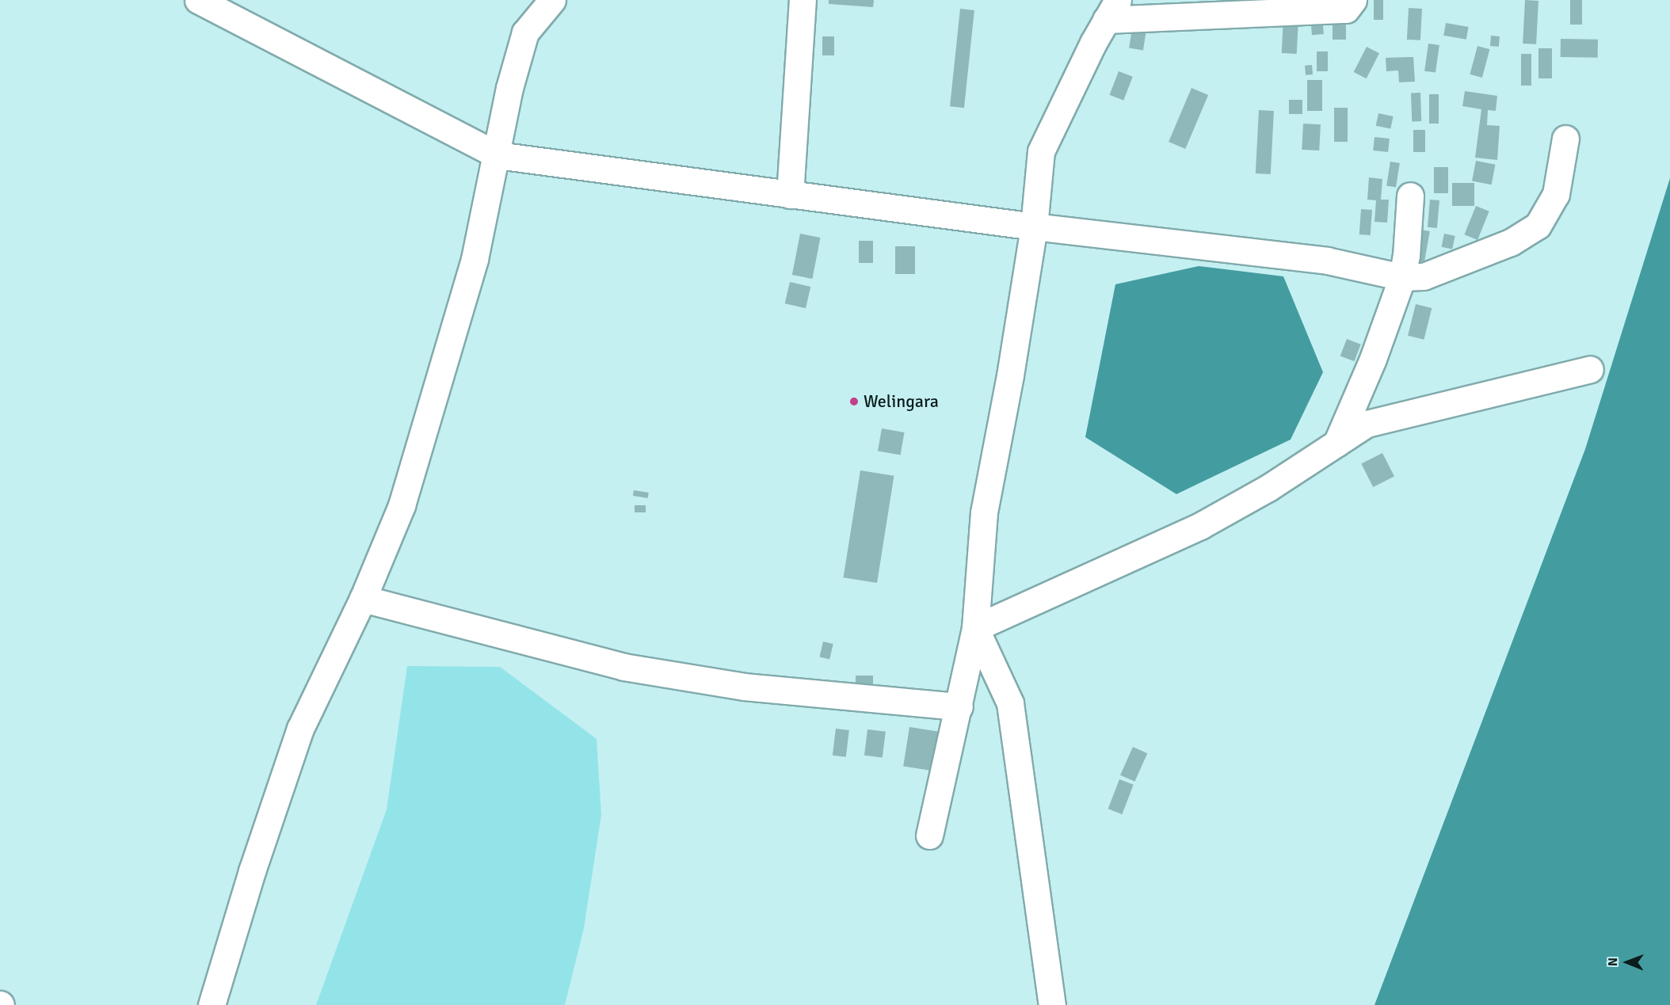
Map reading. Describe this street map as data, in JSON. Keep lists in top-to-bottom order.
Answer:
{
  "places": ["Welingara"],
  "north": "left"
}
